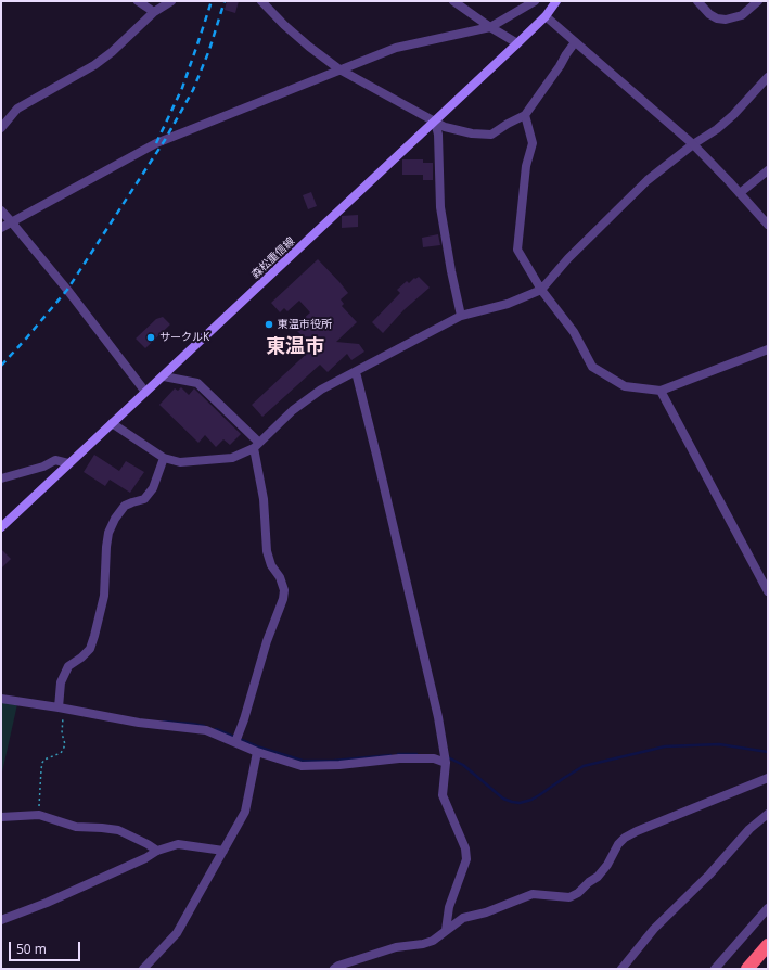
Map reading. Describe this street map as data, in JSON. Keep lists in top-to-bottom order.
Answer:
{
  "streets": {
    "main road": ["森松重信線"]
  },
  "districts": ["東温市"],
  "places": ["東温市役所", "サークルK"],
  "scale_bar": "50 m"
}
